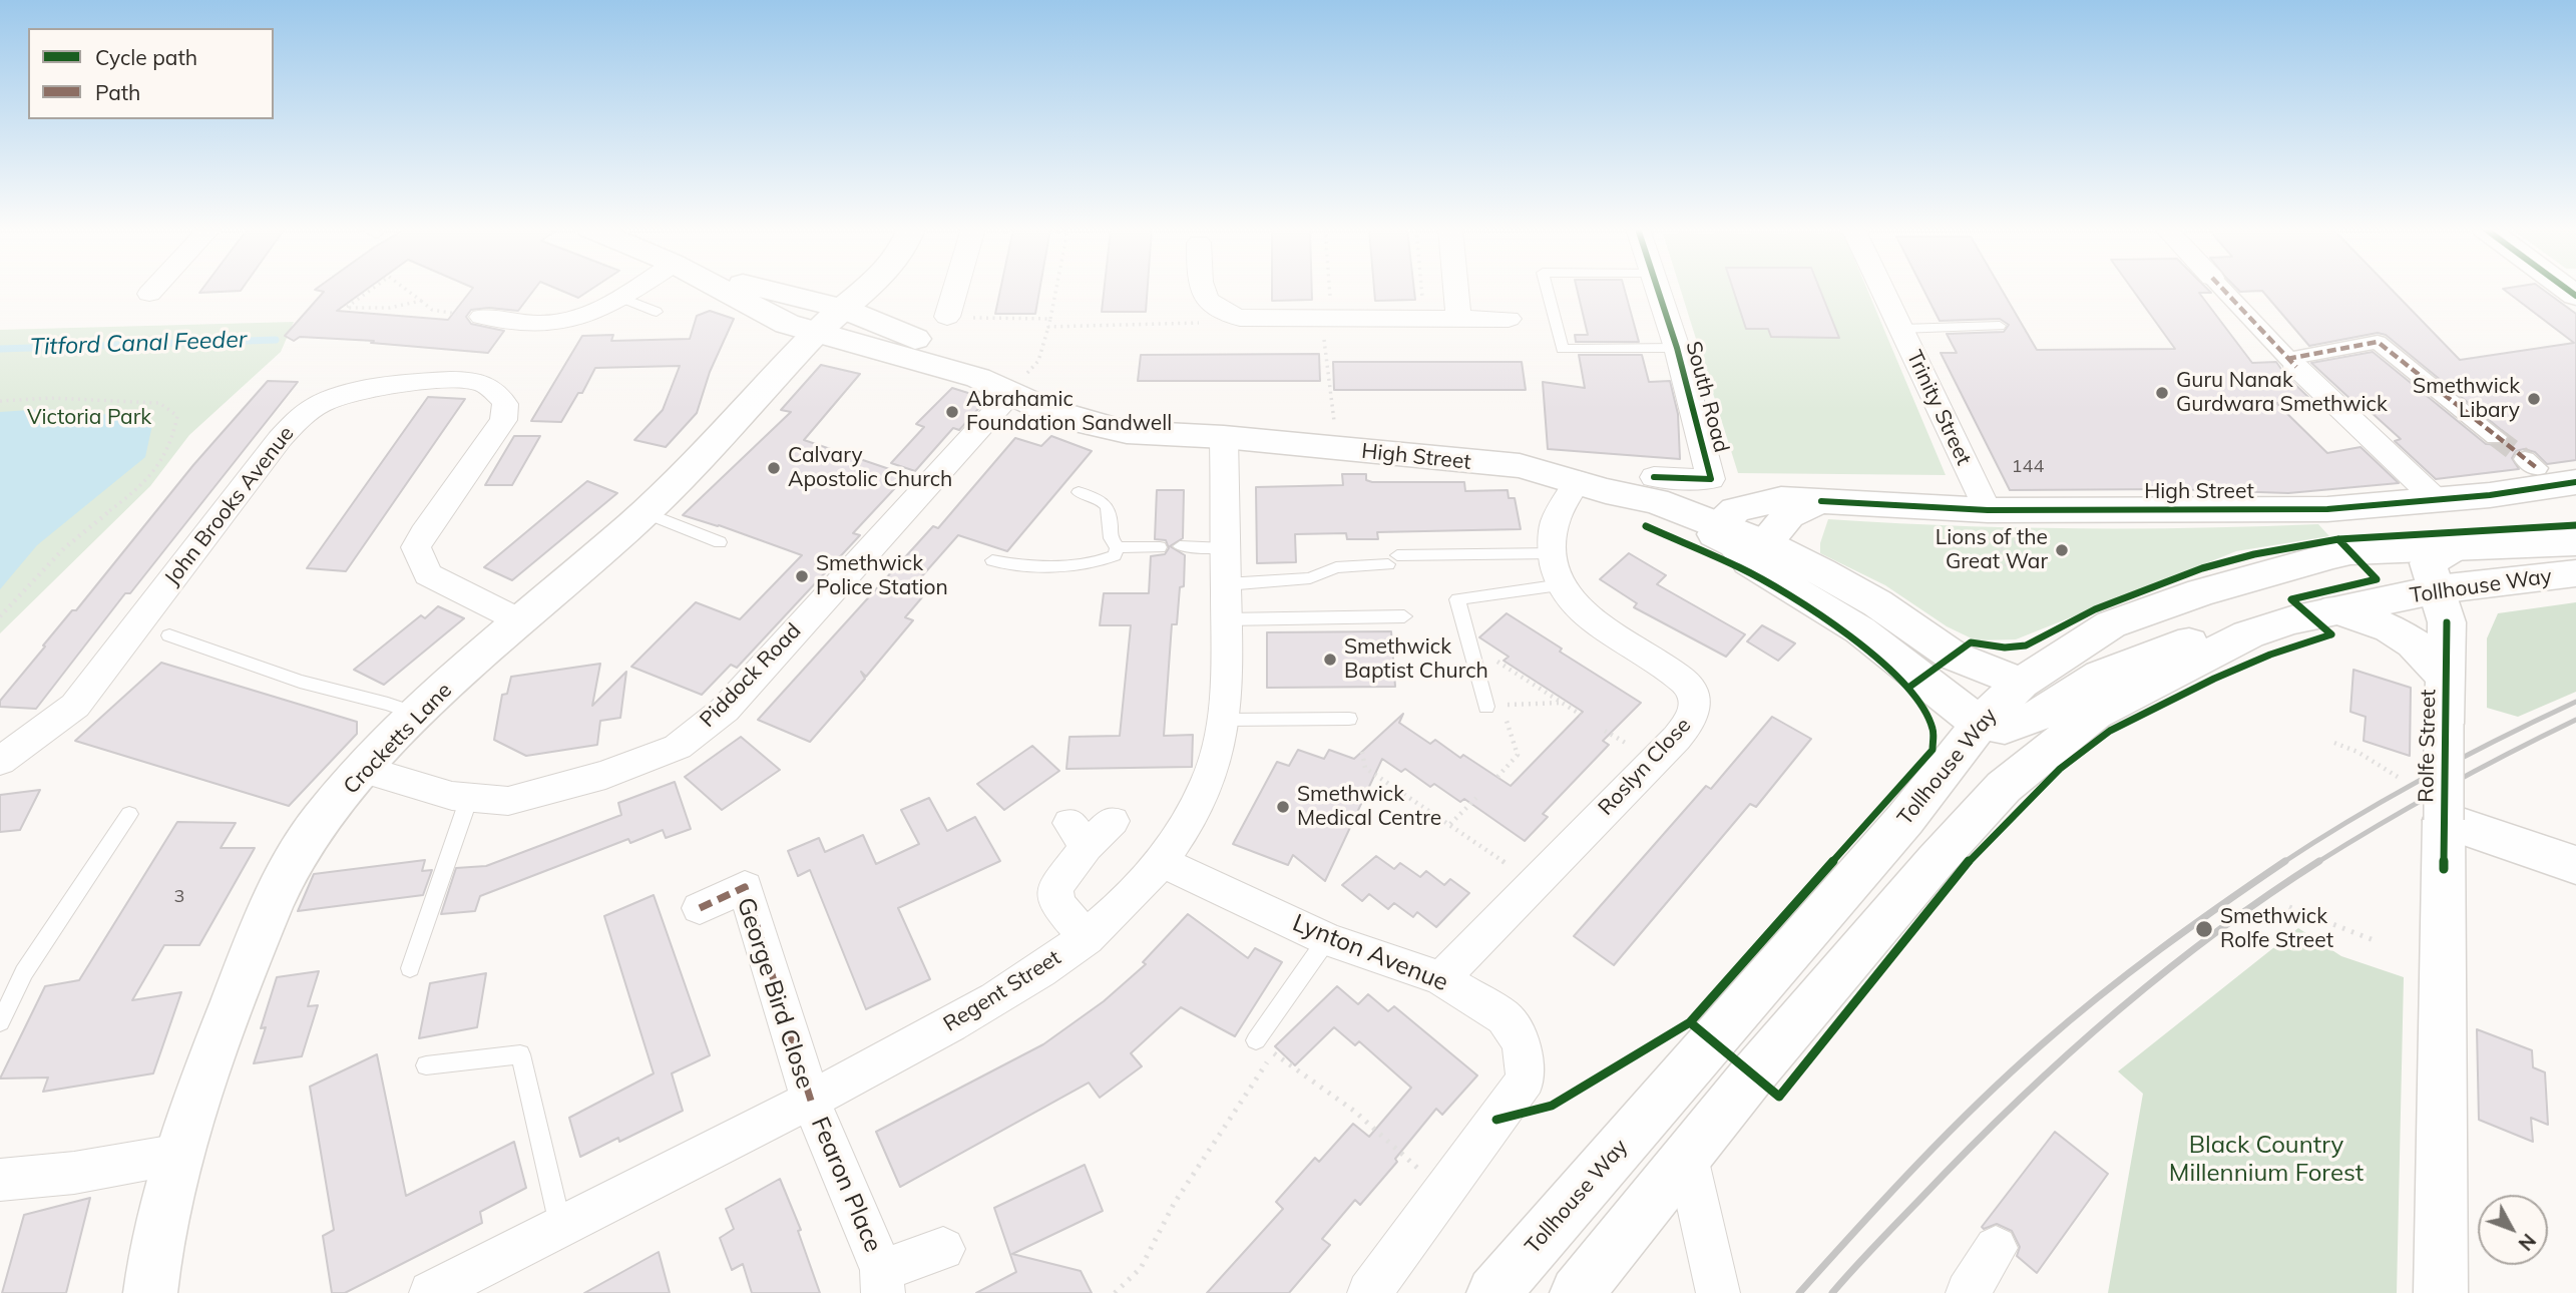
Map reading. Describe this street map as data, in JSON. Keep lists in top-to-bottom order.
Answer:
{
  "streets": {
    "main road": [
      "High Street",
      "Tollhouse Way",
      "Crocketts Lane",
      "Rolfe Street"
    ],
    "street": [
      "South Road",
      "Trinity Street",
      "John Brooks Avenue",
      "Piddock Road",
      "Roslyn Close",
      "Lynton Avenue",
      "Regent Street",
      "George Bird Close",
      "Fearon Place"
    ]
  },
  "crossings": [
    ["Trinity Street", "High Street"],
    ["High Street", "Tollhouse Way"],
    ["High Street", "Piddock Road"],
    ["High Street", "Crocketts Lane"],
    ["High Street", "Roslyn Close"],
    ["High Street", "Regent Street"],
    ["John Brooks Avenue", "Crocketts Lane"],
    ["Tollhouse Way", "Rolfe Street"],
    ["Piddock Road", "Crocketts Lane"],
    ["Roslyn Close", "Lynton Avenue"],
    ["Lynton Avenue", "Regent Street"],
    ["Regent Street", "George Bird Close"],
    ["Regent Street", "Fearon Place"],
    ["George Bird Close", "Fearon Place"]
  ],
  "water": ["Titford Canal Feeder"],
  "parks": ["Victoria Park", "Black Country Millennium Forest"],
  "places": [
    "Guru Nanak Gurdwara Smethwick",
    "Smethwick Libary",
    "Abrahamic Foundation Sandwell",
    "Calvary Apostolic Church",
    "Lions of the Great War",
    "Smethwick Police Station",
    "Smethwick Baptist Church",
    "Smethwick Medical Centre",
    "Smethwick Rolfe Street"
  ],
  "house_numbers": ["144", "3"],
  "legend": ["Cycle path", "Path"],
  "north": "bottom right"
}
